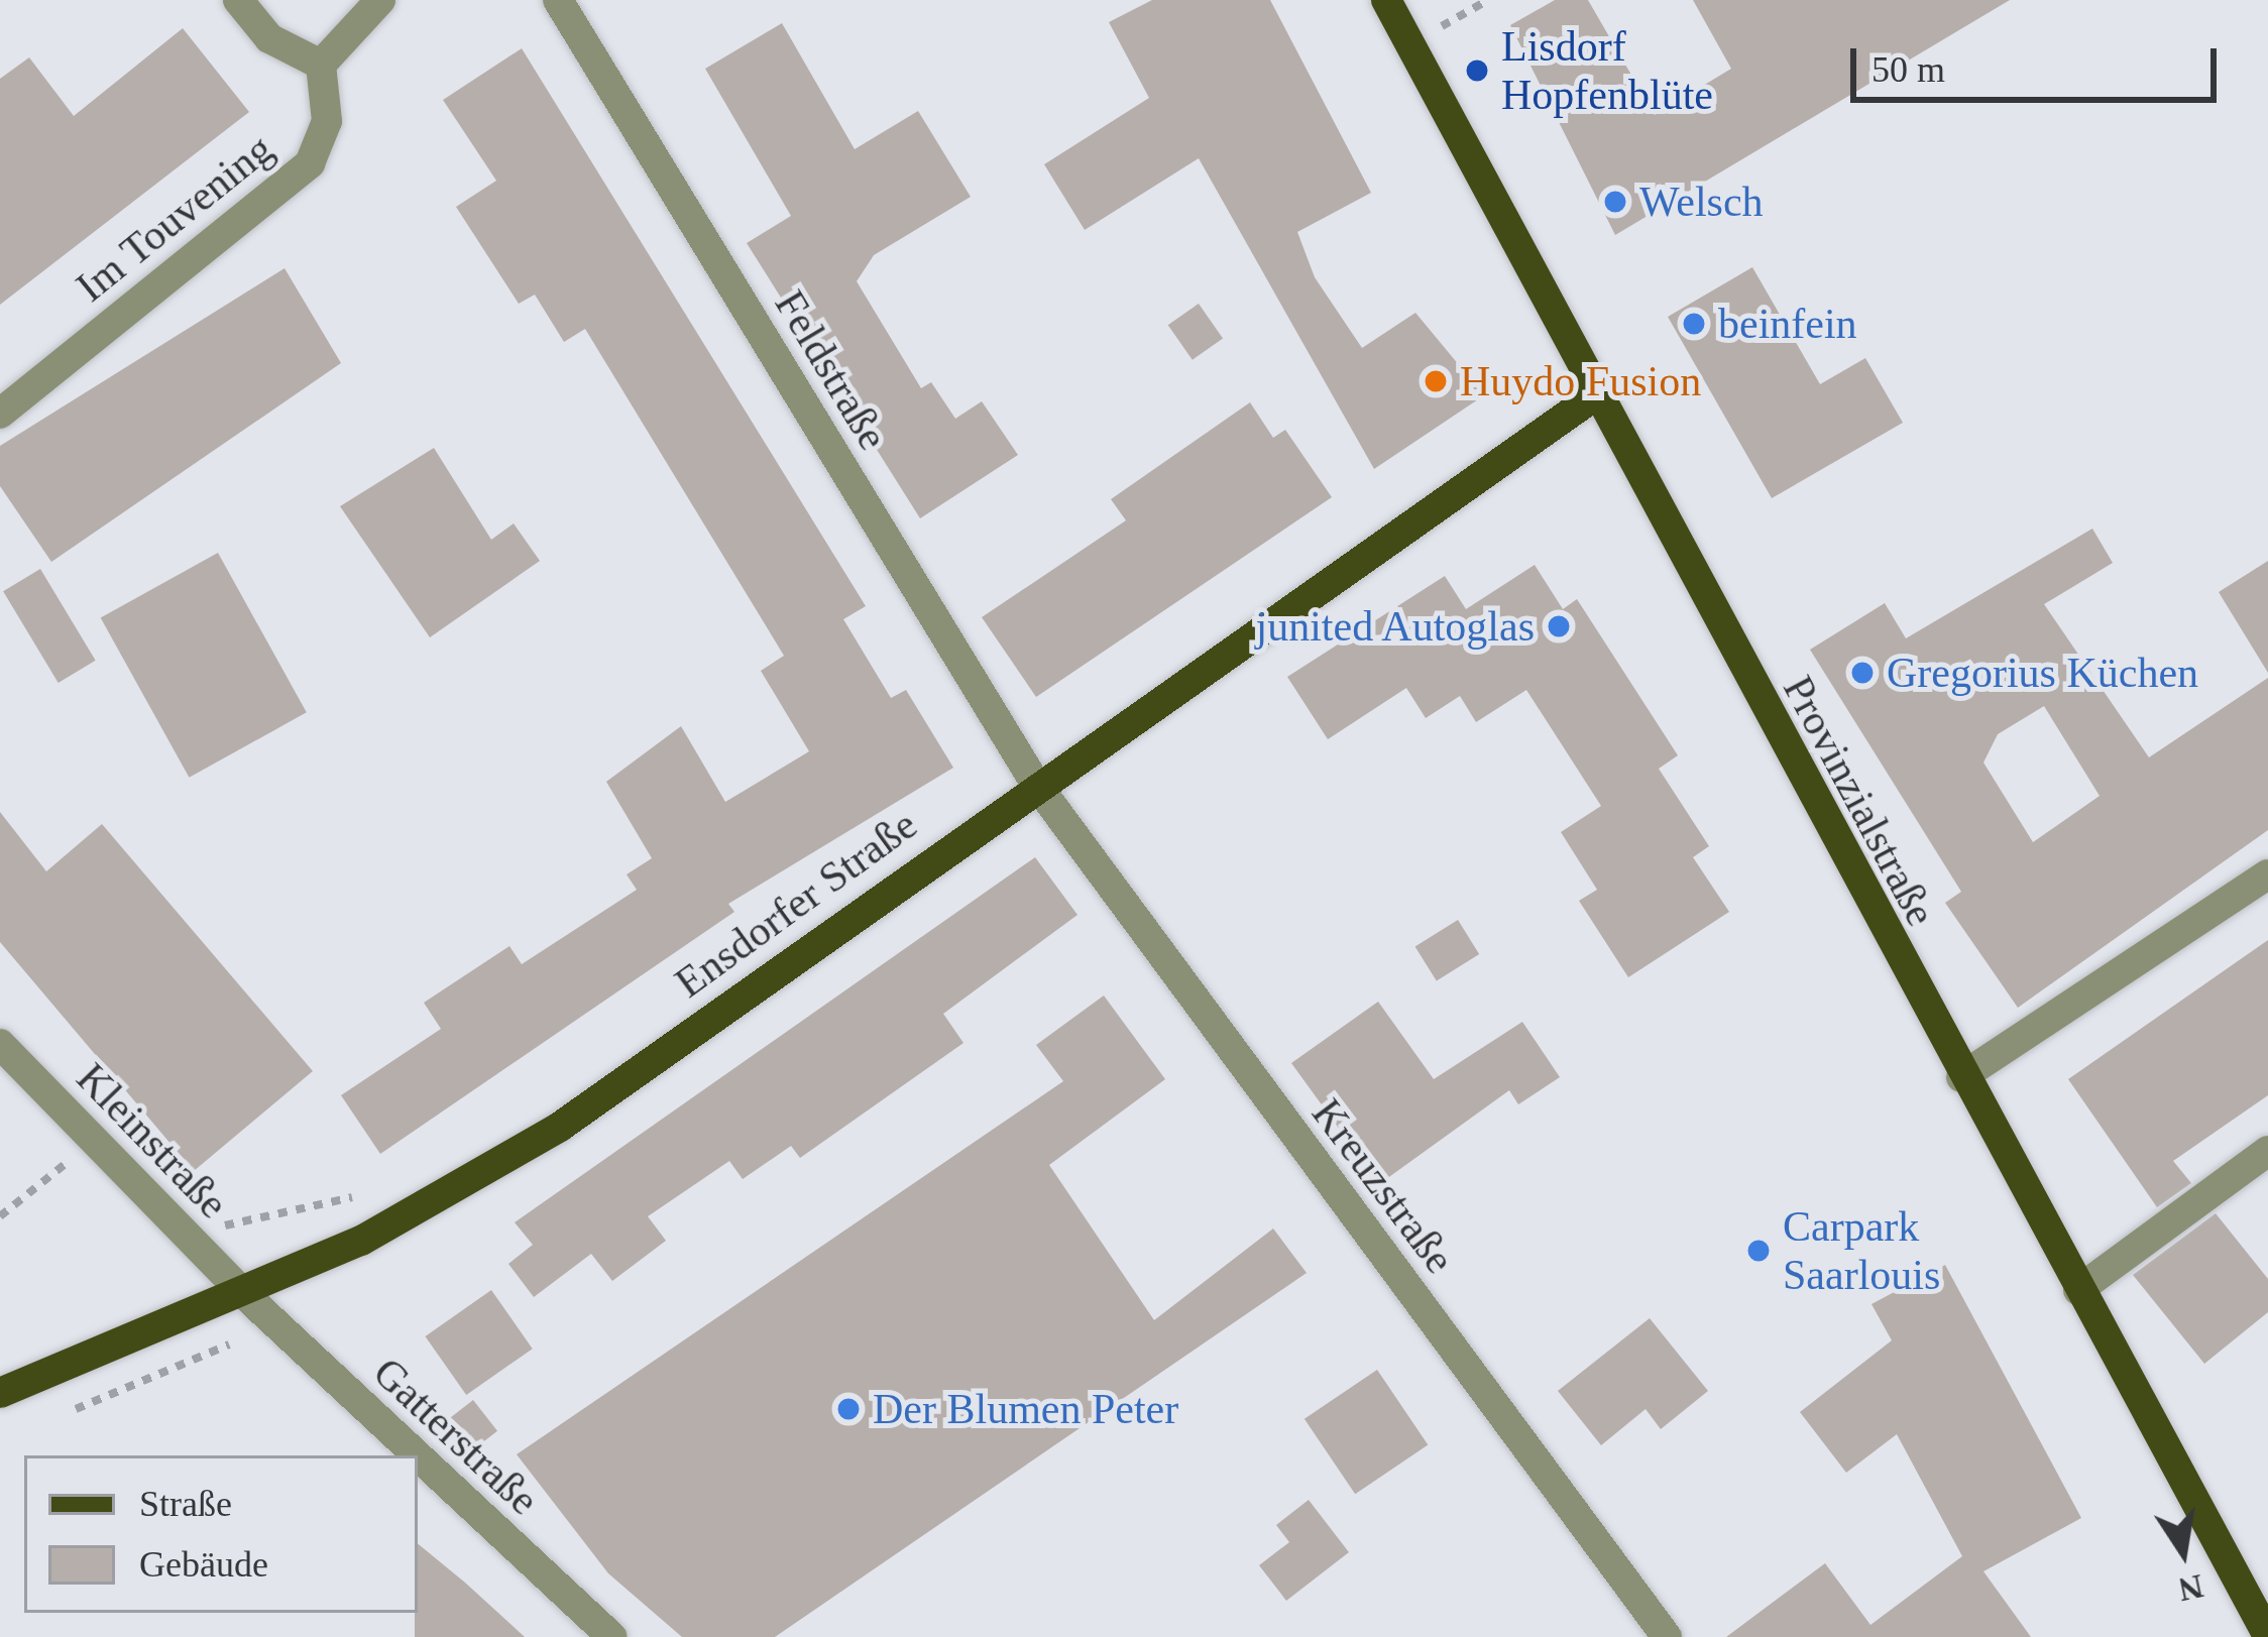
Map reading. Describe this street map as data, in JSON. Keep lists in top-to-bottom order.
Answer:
{
  "streets": {
    "main road": ["Provinzialstraße", "Ensdorfer Straße"],
    "street": [
      "Im Touvening",
      "Feldstraße",
      "Kleinstraße",
      "Kreuzstraße",
      "Gatterstraße"
    ]
  },
  "crossings": [
    ["Feldstraße", "Ensdorfer Straße"],
    ["Feldstraße", "Kreuzstraße"],
    ["Provinzialstraße", "Ensdorfer Straße"],
    ["Ensdorfer Straße", "Kleinstraße"],
    ["Ensdorfer Straße", "Kreuzstraße"],
    ["Ensdorfer Straße", "Gatterstraße"],
    ["Kleinstraße", "Gatterstraße"]
  ],
  "places": [
    "Lisdorf Hopfenblüte",
    "Welsch",
    "beinfein",
    "Huydo Fusion",
    "junited Autoglas",
    "Gregorius Küchen",
    "Carpark Saarlouis",
    "Der Blumen Peter"
  ],
  "legend": ["Straße", "Gebäude"],
  "scale_bar": "50 m",
  "north": "bottom"
}
